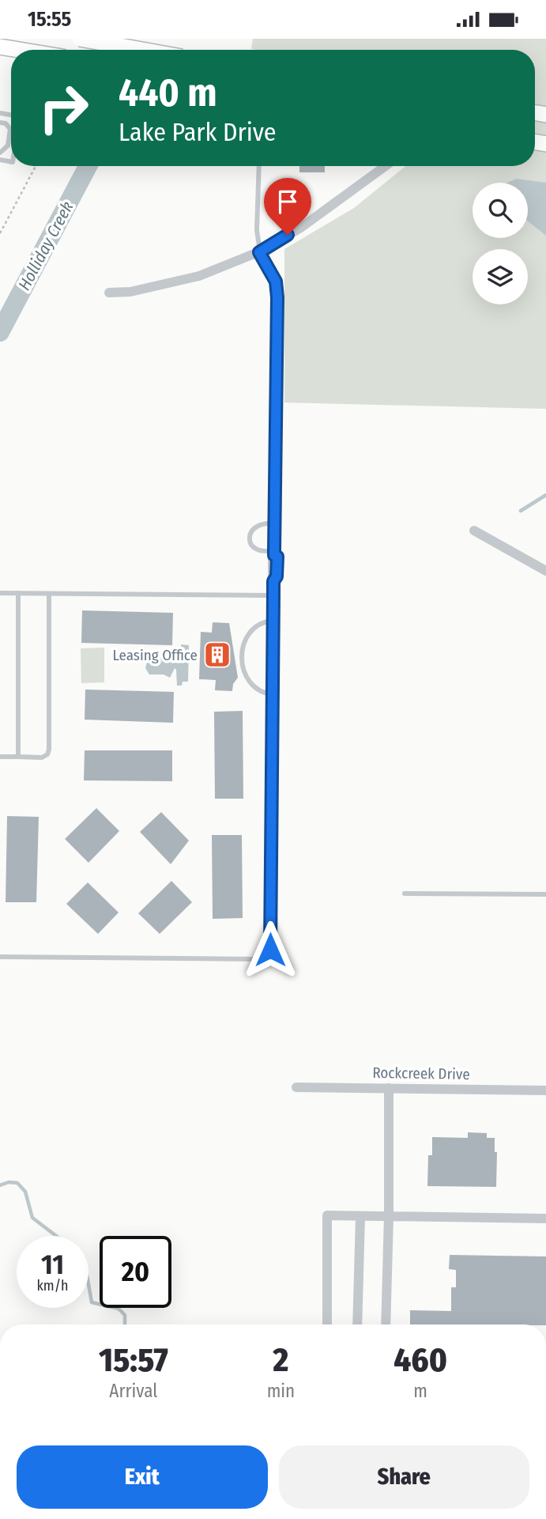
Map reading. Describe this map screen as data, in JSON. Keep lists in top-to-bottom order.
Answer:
{
  "streets": {
    "street": ["Rockcreek Drive"]
  },
  "water": ["Holliday Creek"],
  "places": {
    "building": ["Leasing Office"]
  },
  "page": {
    "status": "15:55",
    "turn": ["440 m", "Lake Park Drive"],
    "speed": "11 km/h",
    "limit": "20",
    "eta": [
      "15:57",
      "Arrival",
      "2",
      "min",
      "460",
      "m"
    ],
    "buttons": ["Exit", "Share"]
  }
}
